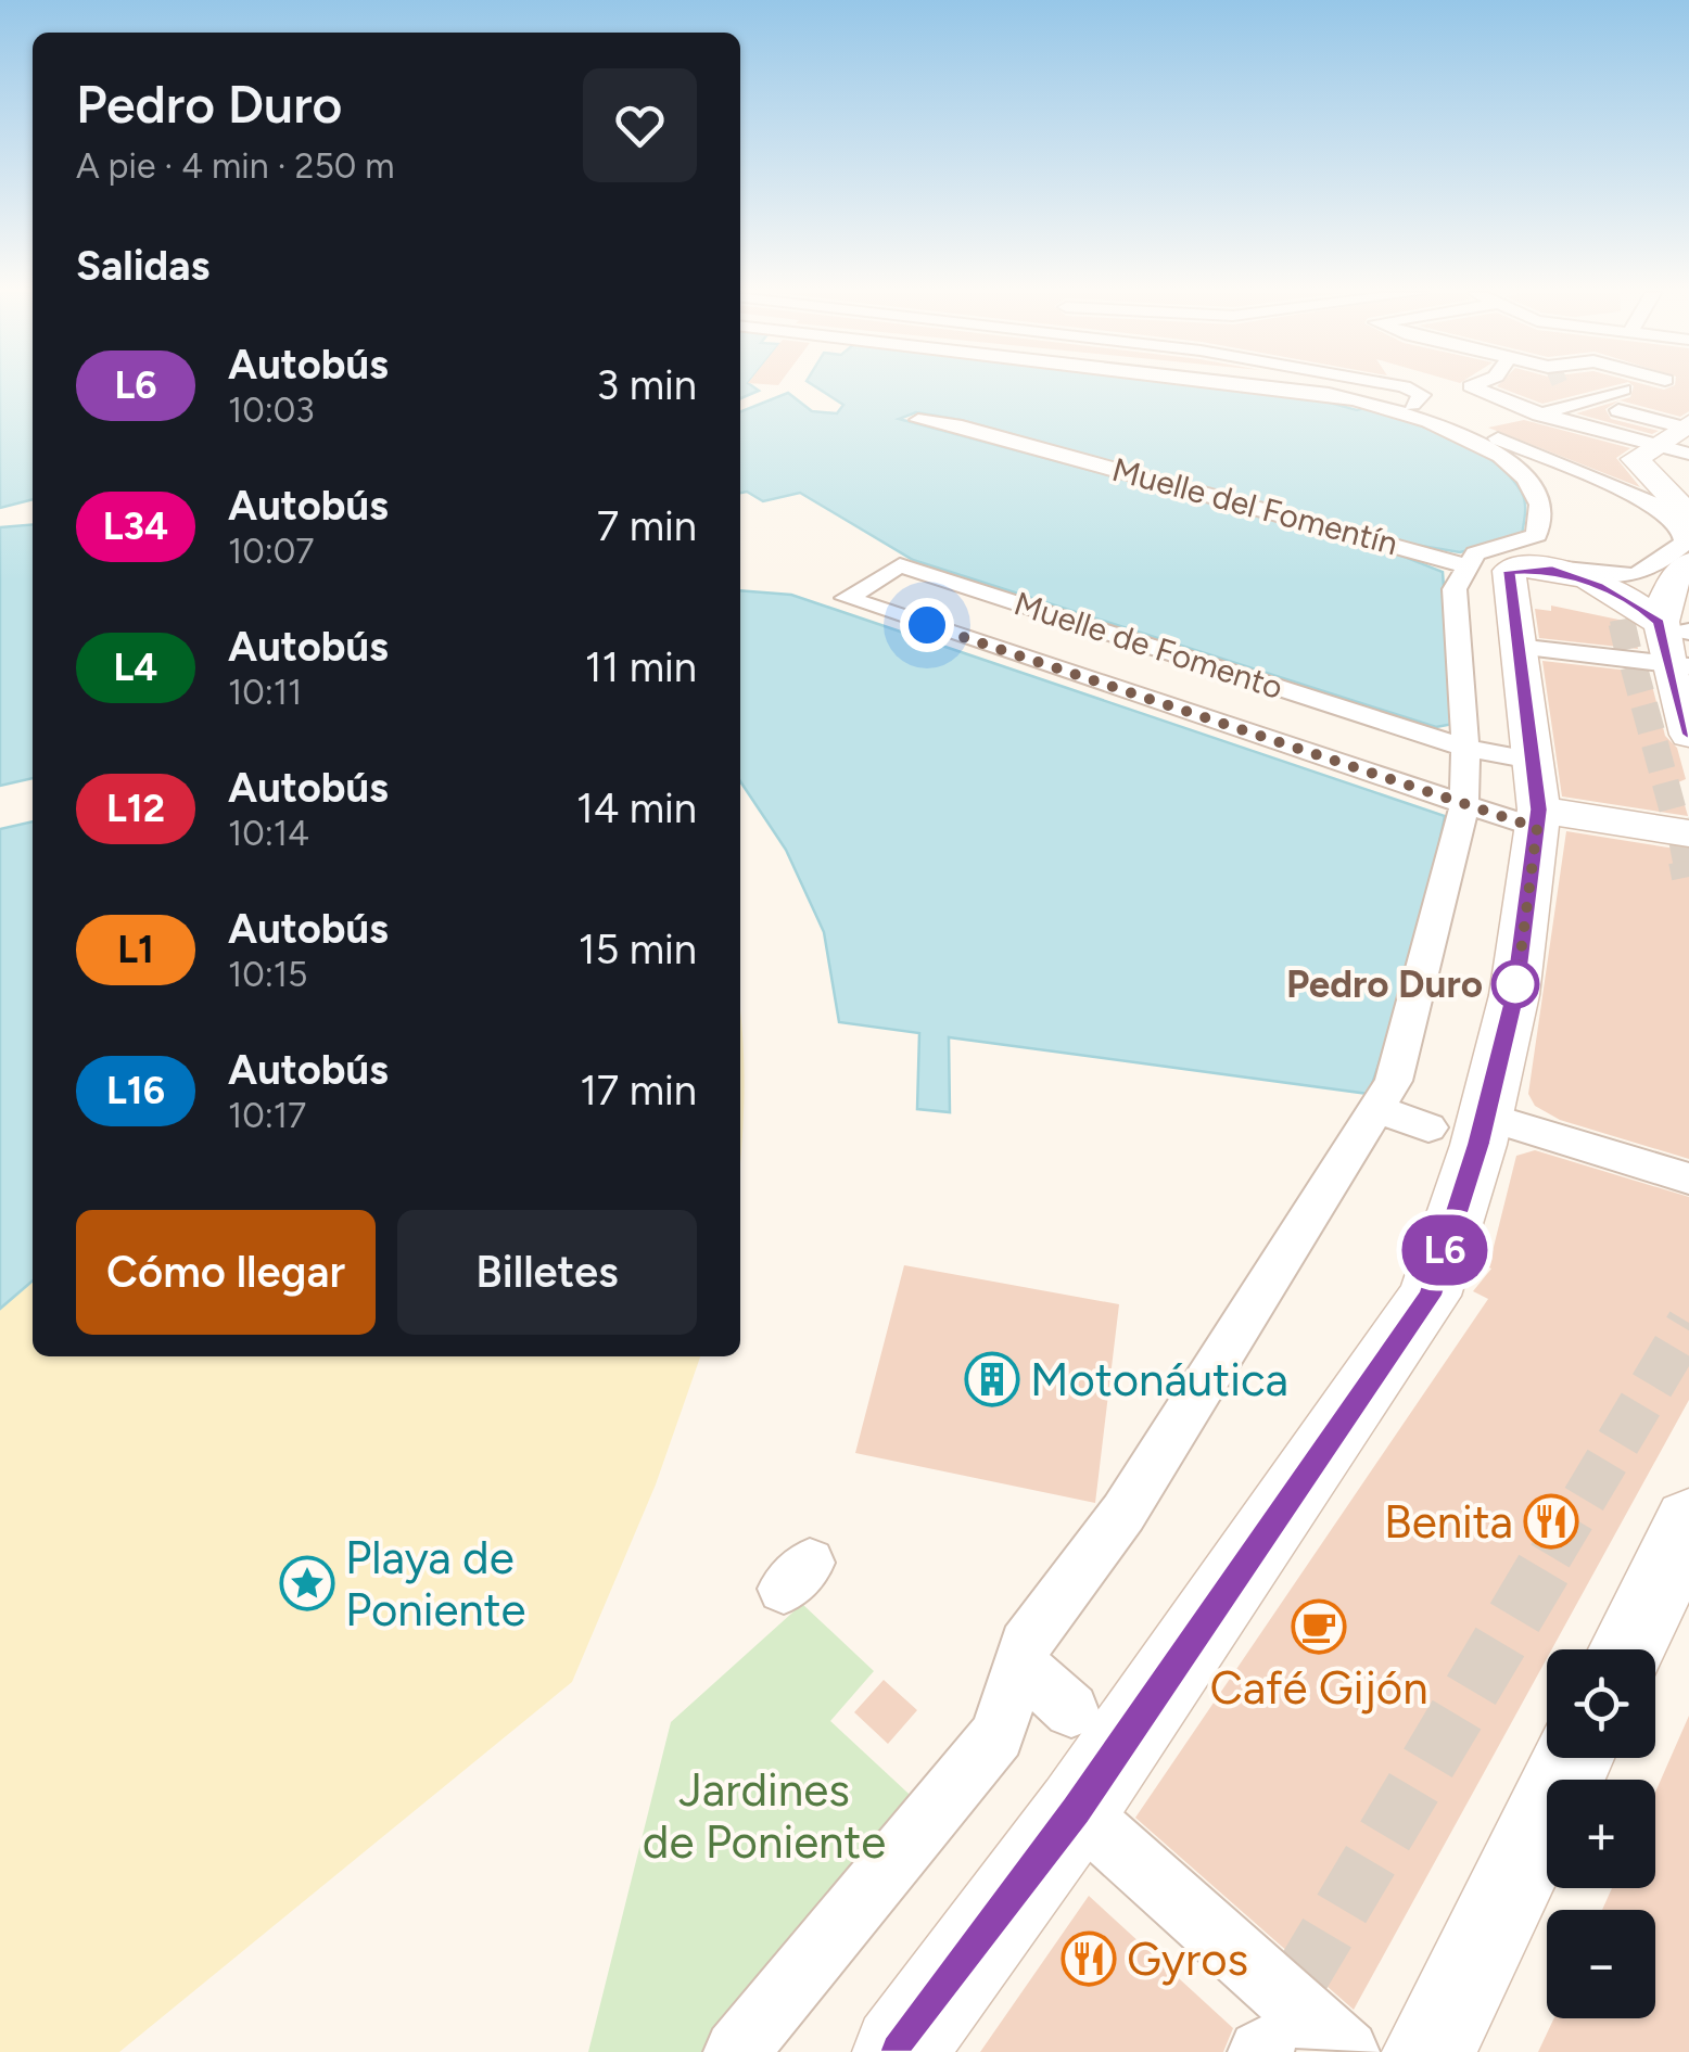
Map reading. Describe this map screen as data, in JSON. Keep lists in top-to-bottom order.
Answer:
{
  "streets": {
    "street": ["Muelle del Fomentín", "Muelle de Fomento"]
  },
  "parks": ["Jardines de Poniente"],
  "places": {
    "other": ["Pedro Duro"],
    "building": ["Motonáutica"],
    "restaurant": ["Benita", "Gyros"],
    "place": ["Playa de Poniente"],
    "cafe": ["Café Gijón"]
  },
  "lines": ["bus line L6"],
  "page": {
    "on_map": "L6",
    "heading": [
      ["Pedro Duro", "A pie · 4 min · 250 m"],
      "Salidas"
    ],
    "list": [
      {
        "mark": "L6",
        "name": "Autobús",
        "note": "10:03",
        "value": "3 min"
      },
      {
        "mark": "L34",
        "name": "Autobús",
        "note": "10:07",
        "value": "7 min"
      },
      {
        "mark": "L4",
        "name": "Autobús",
        "note": "10:11",
        "value": "11 min"
      },
      {
        "mark": "L12",
        "name": "Autobús",
        "note": "10:14",
        "value": "14 min"
      },
      {
        "mark": "L1",
        "name": "Autobús",
        "note": "10:15",
        "value": "15 min"
      },
      {
        "mark": "L16",
        "name": "Autobús",
        "note": "10:17",
        "value": "17 min"
      }
    ],
    "buttons": ["Cómo llegar", "Billetes"],
    "map_buttons": ["+", "−"]
  }
}
